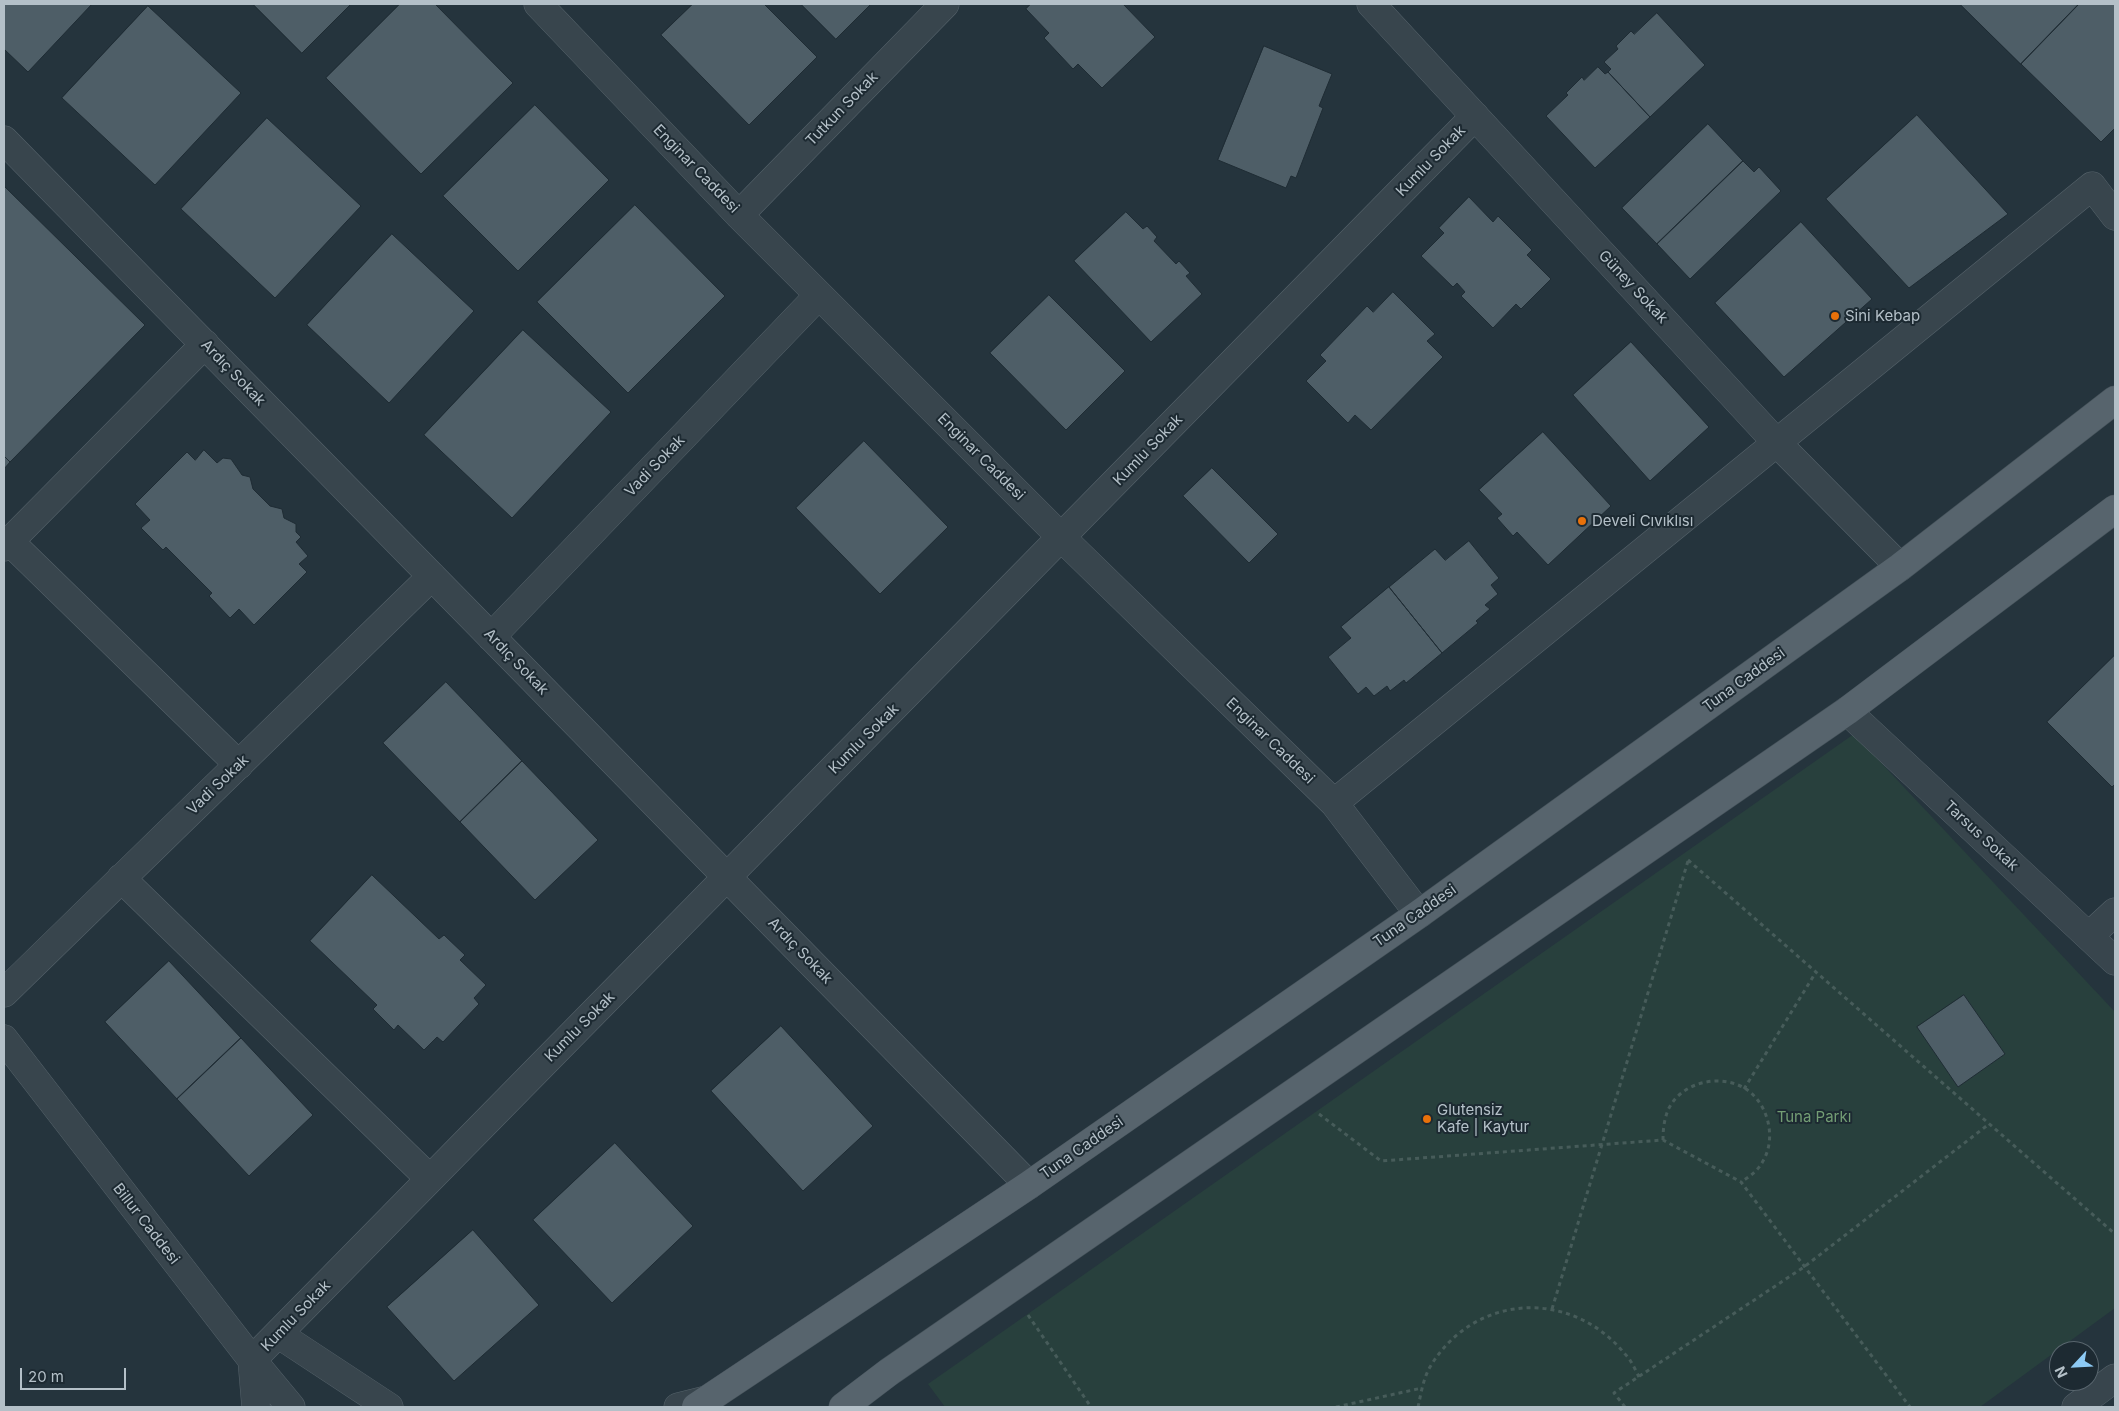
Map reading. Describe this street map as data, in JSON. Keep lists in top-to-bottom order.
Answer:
{
  "streets": {
    "main road": ["Tuna Caddesi"],
    "street": [
      "Tutkun Sokak",
      "Kumlu Sokak",
      "Enginar Caddesi",
      "Güney Sokak",
      "Ardıç Sokak",
      "Vadi Sokak",
      "Tarsus Sokak",
      "Billur Caddesi"
    ]
  },
  "crossings": [
    ["Tutkun Sokak", "Enginar Caddesi"],
    ["Kumlu Sokak", "Enginar Caddesi"],
    ["Kumlu Sokak", "Güney Sokak"],
    ["Kumlu Sokak", "Ardıç Sokak"],
    ["Kumlu Sokak", "Billur Caddesi"],
    ["Enginar Caddesi", "Vadi Sokak"],
    ["Enginar Caddesi", "Tuna Caddesi"],
    ["Güney Sokak", "Tuna Caddesi"],
    ["Ardıç Sokak", "Vadi Sokak"],
    ["Ardıç Sokak", "Tuna Caddesi"]
  ],
  "parks": ["Tuna Parkı"],
  "places": ["Sini Kebap", "Develi Cıvıklısı", "Glutensiz Kafe | Kaytur"],
  "scale_bar": "20 m",
  "north": "bottom left"
}
